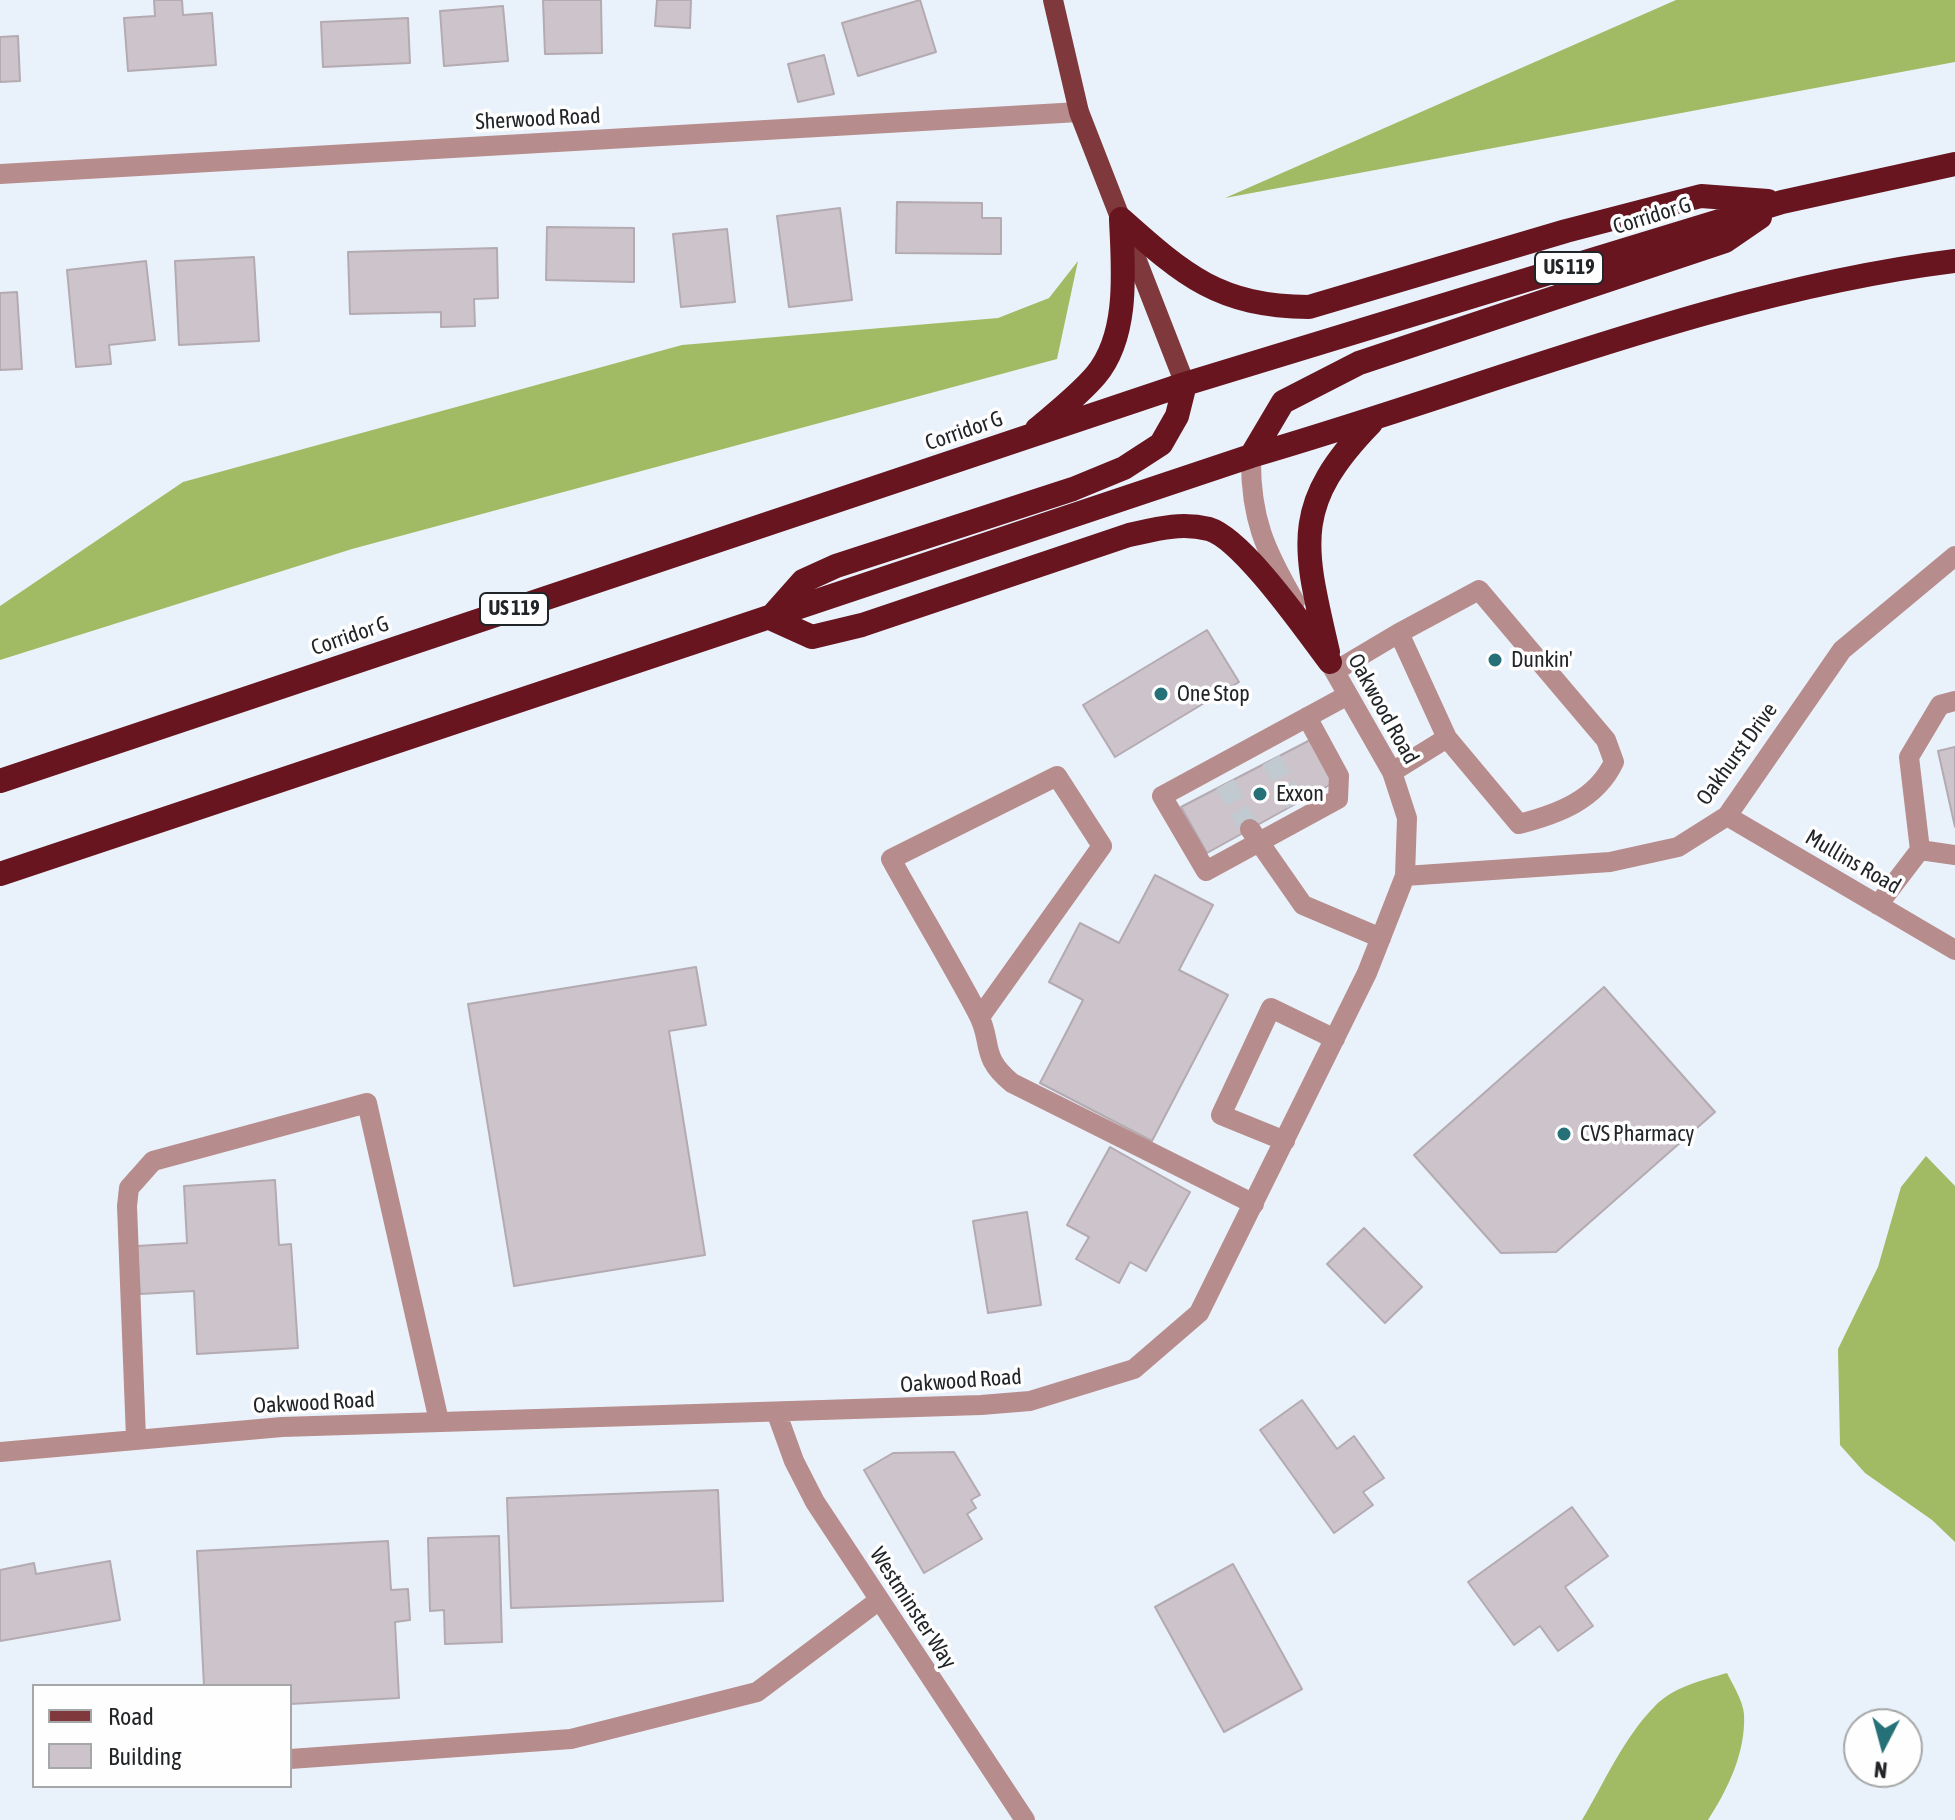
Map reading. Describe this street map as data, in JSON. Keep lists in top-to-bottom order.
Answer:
{
  "streets": {
    "highway": ["Corridor G", "US 119"],
    "street": [
      "Sherwood Road",
      "Oakwood Road",
      "Oakhurst Drive",
      "Mullins Road",
      "Westminster Way"
    ]
  },
  "crossings": [
    ["Oakwood Road", "Oakhurst Drive"],
    ["Oakwood Road", "Westminster Way"],
    ["Oakhurst Drive", "Mullins Road"]
  ],
  "places": [
    "Dunkin'",
    "One Stop",
    "Exxon",
    "CVS Pharmacy"
  ],
  "legend": ["Road", "Building"],
  "north": "bottom"
}
